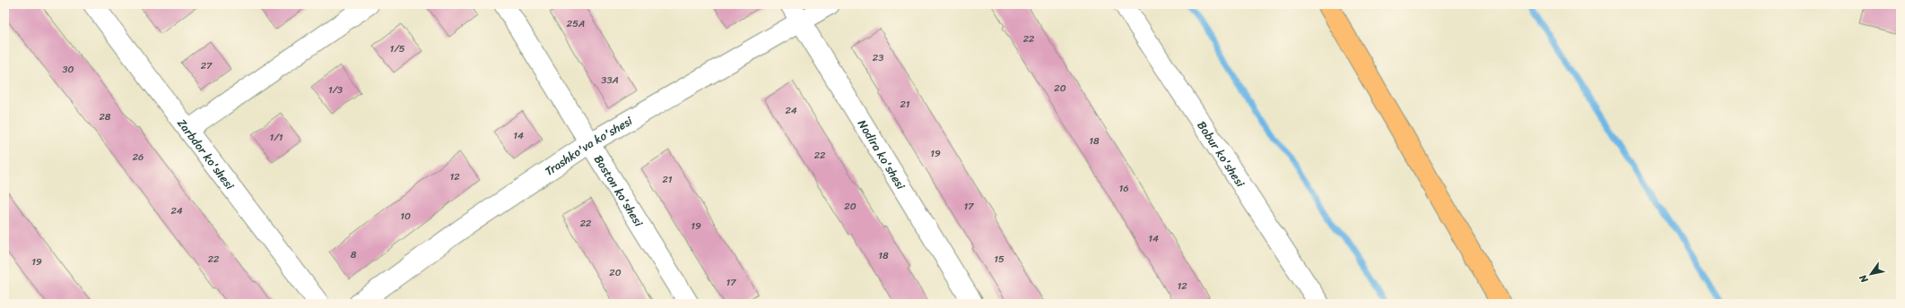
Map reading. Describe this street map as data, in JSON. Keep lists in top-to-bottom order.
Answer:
{
  "streets": {
    "street": [
      "Trashko'va ko'shesi",
      "Zarbdor ko'shesi",
      "Nodira ko'shesi",
      "Bobur ko'shesi",
      "Boston ko'shesi"
    ]
  },
  "crossings": [
    ["Trashko'va ko'shesi", "Nodira ko'shesi"],
    ["Trashko'va ko'shesi", "Boston ko'shesi"]
  ],
  "house_numbers": [
    "25A",
    "22",
    "1/5",
    "23",
    "27",
    "30",
    "33A",
    "20",
    "1/3",
    "21",
    "24",
    "28",
    "14",
    "1/1",
    "18",
    "19",
    "22",
    "26",
    "12",
    "21",
    "16",
    "20",
    "17",
    "24",
    "10",
    "22",
    "19",
    "14",
    "8",
    "18",
    "22",
    "15",
    "19",
    "20",
    "17",
    "12"
  ],
  "north": "bottom left"
}
